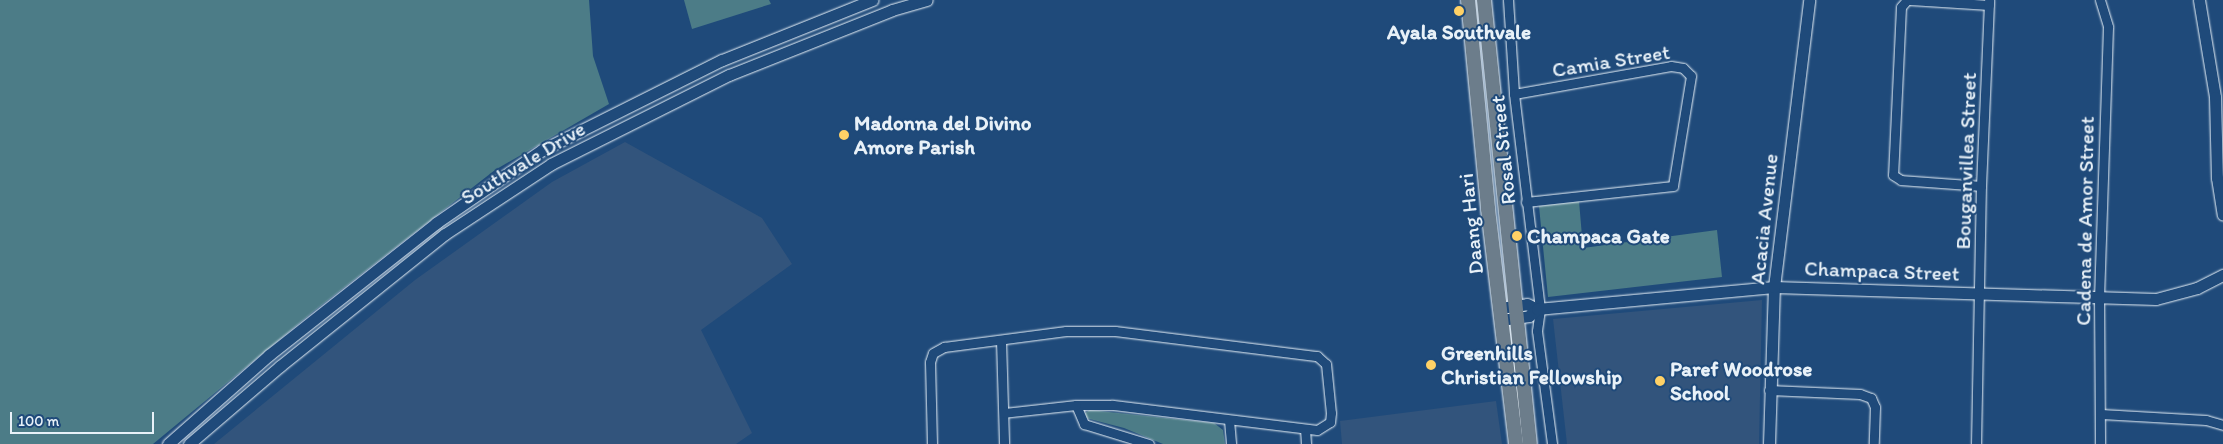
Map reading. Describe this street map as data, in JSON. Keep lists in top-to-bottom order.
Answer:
{
  "streets": {
    "main road": ["Daang Hari"],
    "street": [
      "Camia Street",
      "Rosal Street",
      "Bouganvillea Street",
      "Southvale Drive",
      "Acacia Avenue",
      "Cadena de Amor Street",
      "Champaca Street"
    ]
  },
  "crossings": [
    ["Camia Street", "Rosal Street"],
    ["Rosal Street", "Daang Hari"],
    ["Rosal Street", "Champaca Street"],
    ["Bouganvillea Street", "Champaca Street"],
    ["Acacia Avenue", "Champaca Street"],
    ["Cadena de Amor Street", "Champaca Street"],
    ["Daang Hari", "Champaca Street"]
  ],
  "places": [
    "Ayala Southvale",
    "Madonna del Divino Amore Parish",
    "Champaca Gate",
    "Greenhills Christian Fellowship",
    "Paref Woodrose School"
  ],
  "scale_bar": "100 m"
}
